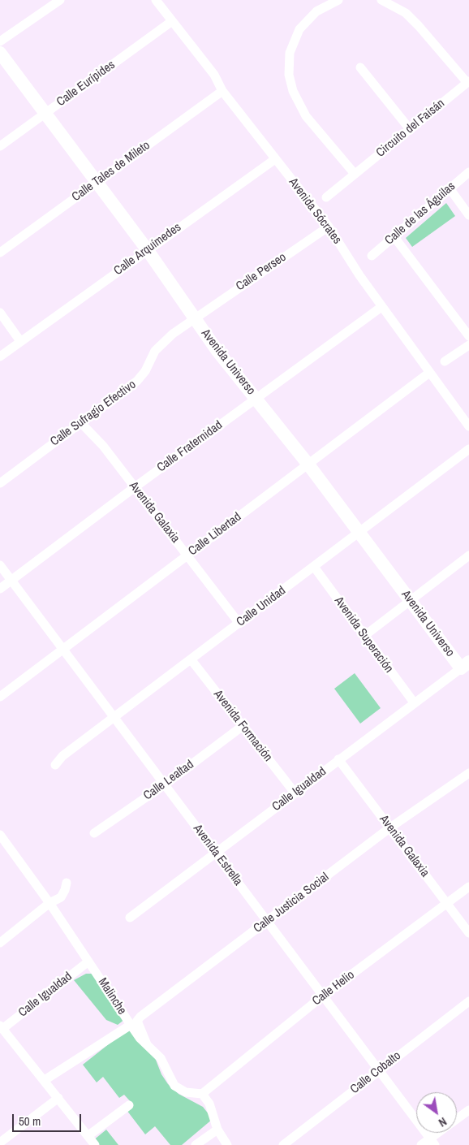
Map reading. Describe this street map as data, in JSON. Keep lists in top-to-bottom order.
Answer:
{
  "streets": {
    "street": [
      "Calle Eurípides",
      "Circuito del Faisán",
      "Calle Tales de Mileto",
      "Avenida Sócrates",
      "Calle de las Águilas",
      "Calle Arquímedes",
      "Calle Perseo",
      "Avenida Universo",
      "Calle Sufragio Efectivo",
      "Calle Fraternidad",
      "Avenida Galaxia",
      "Calle Libertad",
      "Calle Unidad",
      "Avenida Superación",
      "Avenida Formación",
      "Calle Lealtad",
      "Calle Igualdad",
      "Avenida Estrella",
      "Calle Justicia Social",
      "Calle Helio",
      "Malinche",
      "Calle Cobalto"
    ]
  },
  "crossings": [
    ["Calle Eurípides", "Avenida Sócrates"],
    ["Calle Eurípides", "Avenida Universo"],
    ["Calle Tales de Mileto", "Avenida Sócrates"],
    ["Calle Tales de Mileto", "Avenida Universo"],
    ["Avenida Sócrates", "Calle Arquímedes"],
    ["Avenida Sócrates", "Calle Perseo"],
    ["Avenida Sócrates", "Calle Fraternidad"],
    ["Avenida Sócrates", "Calle Libertad"],
    ["Calle Arquímedes", "Avenida Universo"],
    ["Calle Perseo", "Avenida Universo"],
    ["Calle Perseo", "Calle Sufragio Efectivo"],
    ["Avenida Universo", "Calle Sufragio Efectivo"],
    ["Avenida Universo", "Calle Fraternidad"],
    ["Avenida Universo", "Calle Libertad"],
    ["Avenida Universo", "Calle Unidad"],
    ["Avenida Universo", "Calle Igualdad"],
    ["Calle Sufragio Efectivo", "Avenida Galaxia"],
    ["Calle Fraternidad", "Avenida Galaxia"],
    ["Calle Fraternidad", "Avenida Estrella"],
    ["Avenida Galaxia", "Calle Libertad"],
    ["Avenida Galaxia", "Calle Unidad"],
    ["Avenida Galaxia", "Calle Igualdad"],
    ["Avenida Galaxia", "Calle Justicia Social"],
    ["Avenida Galaxia", "Calle Helio"],
    ["Calle Libertad", "Avenida Estrella"],
    ["Calle Unidad", "Avenida Superación"],
    ["Calle Unidad", "Avenida Formación"],
    ["Calle Unidad", "Avenida Estrella"],
    ["Avenida Superación", "Calle Igualdad"],
    ["Avenida Formación", "Calle Lealtad"],
    ["Avenida Formación", "Calle Igualdad"],
    ["Calle Lealtad", "Avenida Estrella"],
    ["Calle Igualdad", "Avenida Estrella"],
    ["Calle Igualdad", "Malinche"],
    ["Avenida Estrella", "Calle Justicia Social"],
    ["Avenida Estrella", "Calle Helio"],
    ["Avenida Estrella", "Calle Cobalto"],
    ["Calle Justicia Social", "Malinche"],
    ["Calle Helio", "Malinche"]
  ],
  "scale_bar": "50 m",
  "north": "bottom right"
}
